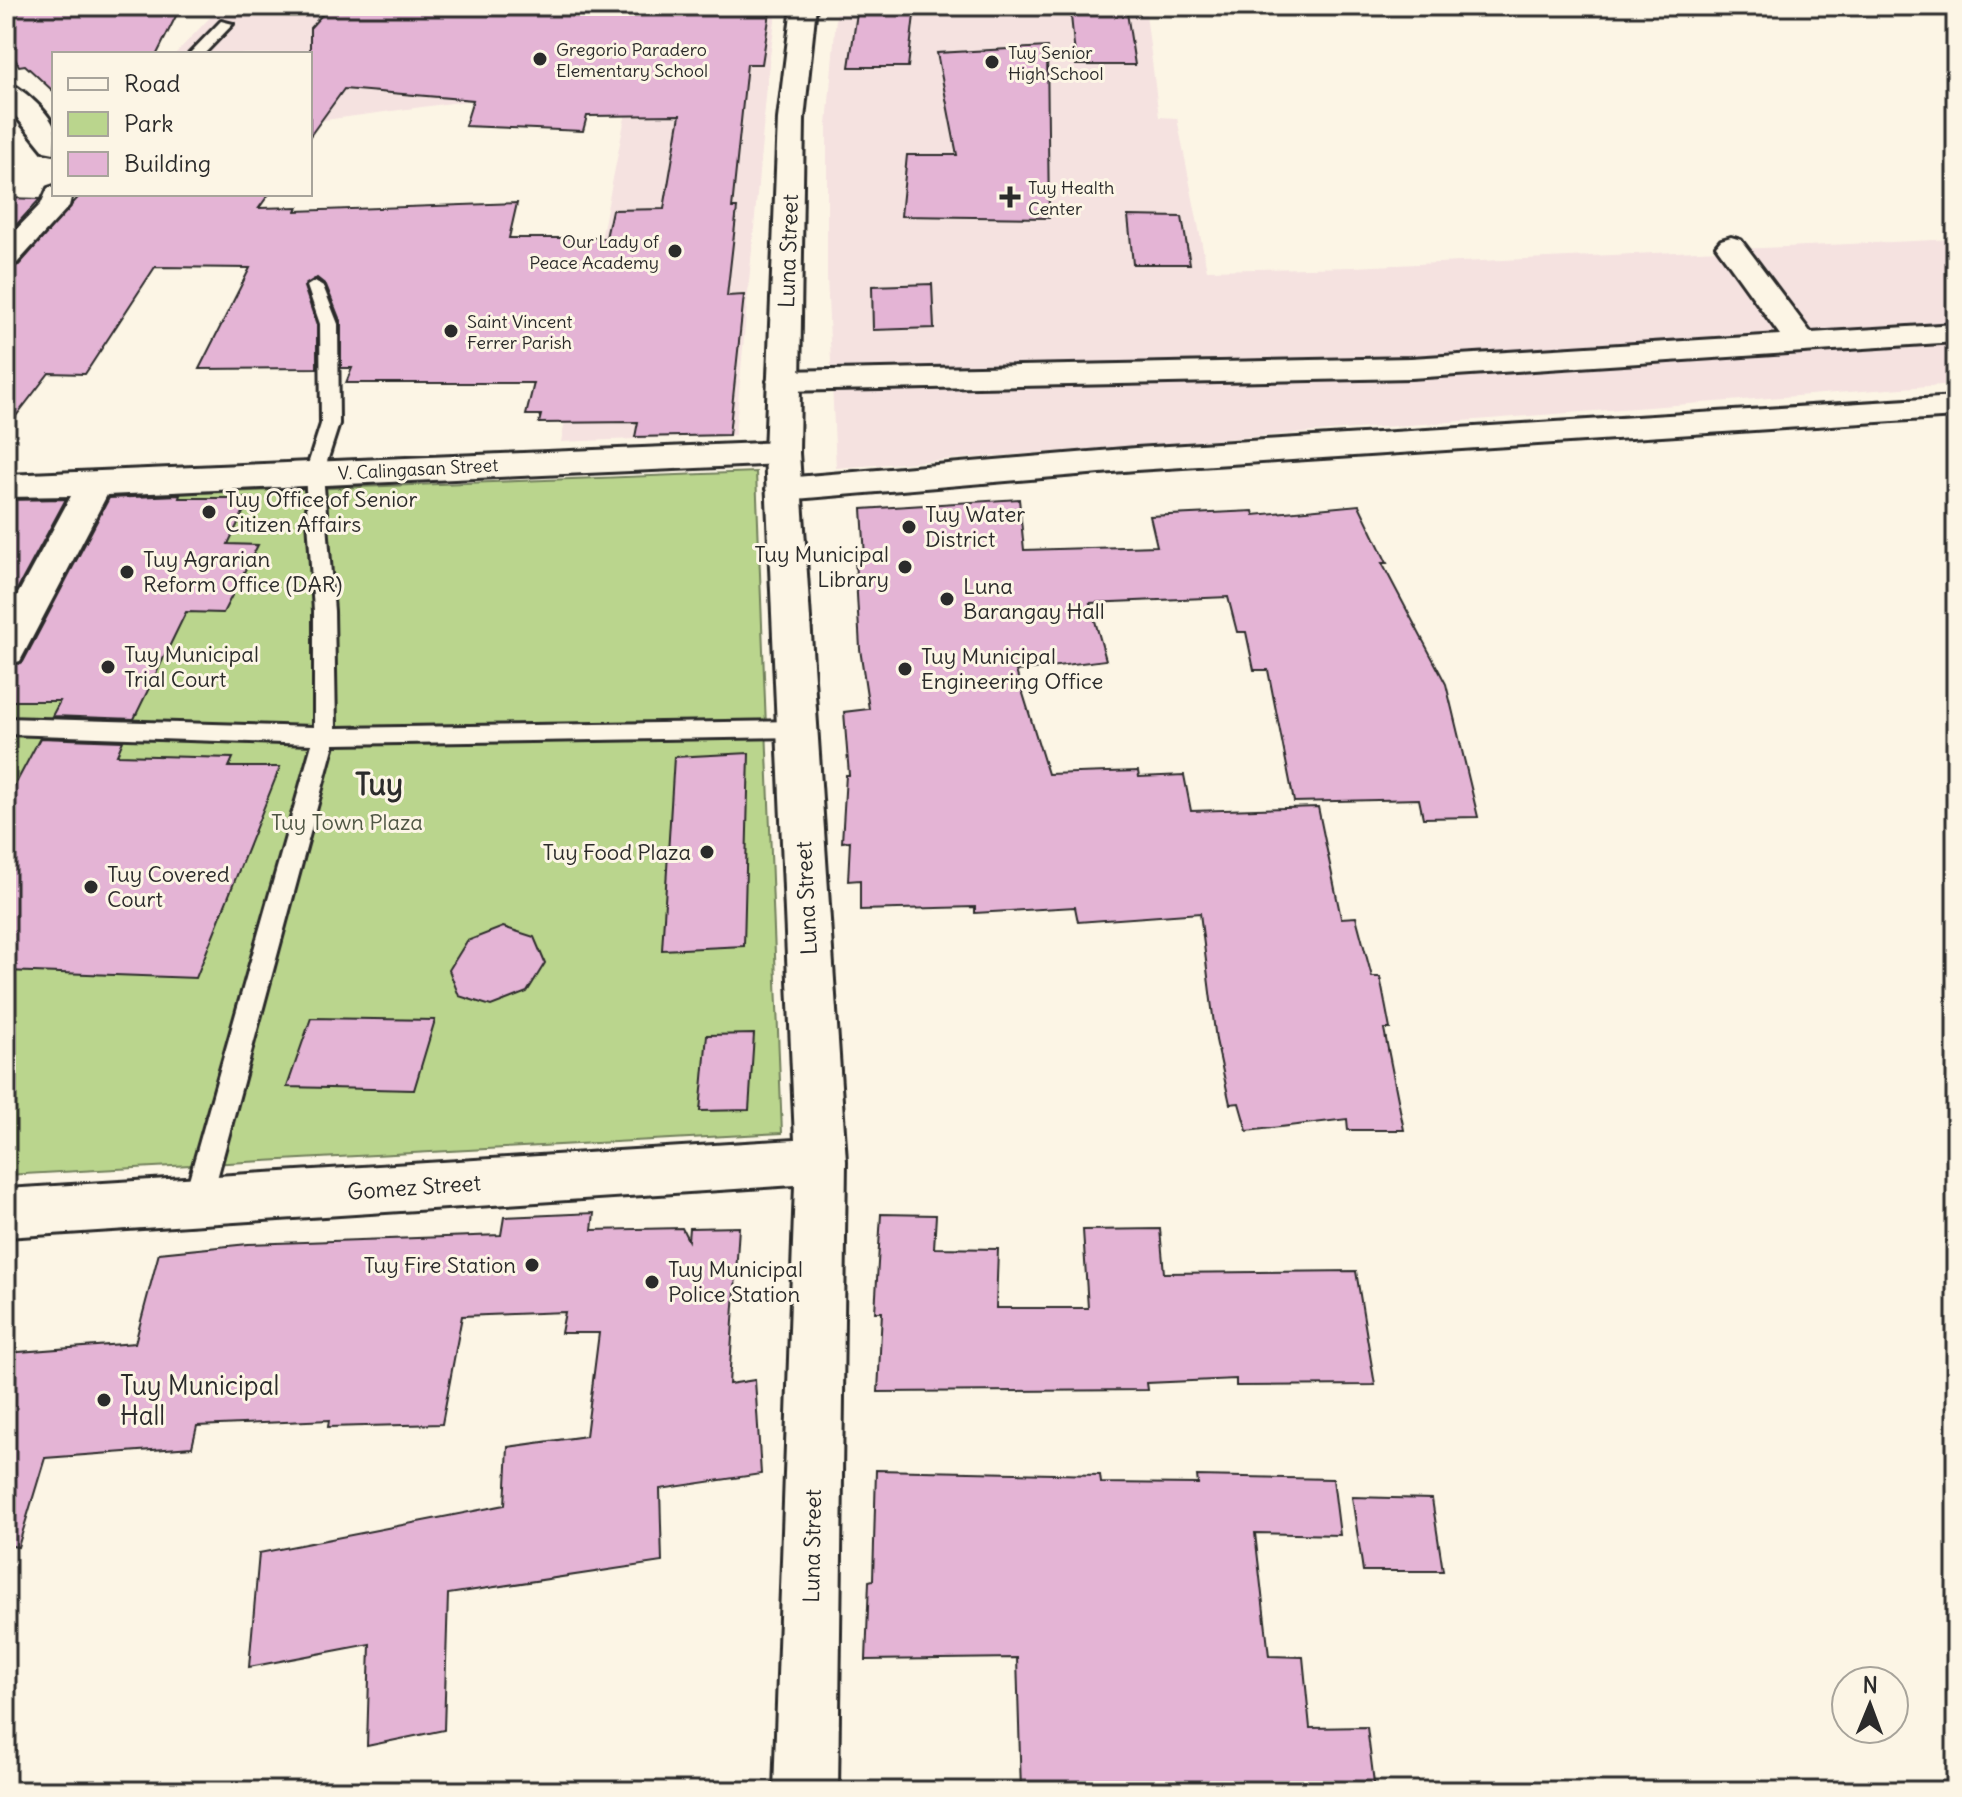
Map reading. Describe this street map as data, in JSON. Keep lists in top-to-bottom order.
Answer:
{
  "streets": {
    "street": ["Luna Street", "V. Calingasan Street", "Gomez Street"]
  },
  "crossings": [
    ["Luna Street", "V. Calingasan Street"],
    ["Luna Street", "Gomez Street"]
  ],
  "districts": ["Tuy"],
  "parks": ["Tuy Town Plaza"],
  "places": {
    "other": [
      "Gregorio Paradero Elementary School",
      "Tuy Senior High School",
      "Our Lady of Peace Academy",
      "Saint Vincent Ferrer Parish",
      "Tuy Office of Senior Citizen Affairs",
      "Tuy Water District",
      "Tuy Municipal Library",
      "Tuy Agrarian Reform Office (DAR)",
      "Luna Barangay Hall",
      "Tuy Municipal Trial Court",
      "Tuy Municipal Engineering Office",
      "Tuy Food Plaza",
      "Tuy Covered Court",
      "Tuy Fire Station",
      "Tuy Municipal Police Station",
      "Tuy Municipal Hall"
    ],
    "health": ["Tuy Health Center"]
  },
  "legend": ["Road", "Park", "Building"],
  "north": "top"
}
